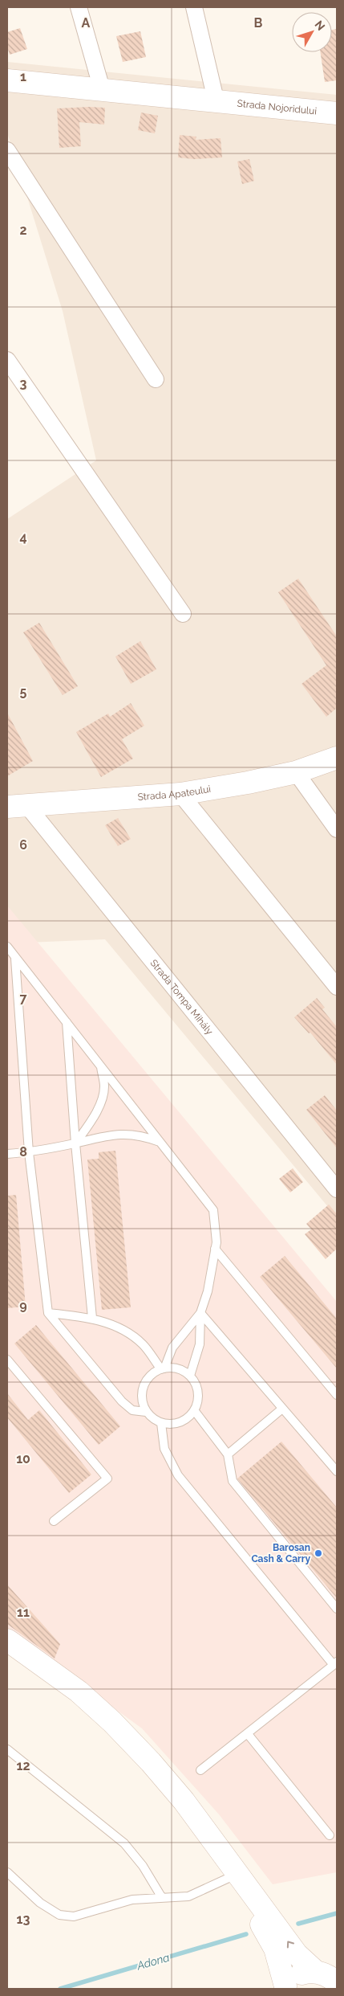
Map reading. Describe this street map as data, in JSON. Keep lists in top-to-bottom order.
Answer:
{
  "streets": {
    "street": ["Strada Nojoridului", "Strada Apateului", "Strada Tompa Mihály"]
  },
  "crossings": [
    ["Strada Apateului", "Strada Tompa Mihály"]
  ],
  "water": ["Adona"],
  "places": ["Barosan Cash & Carry"],
  "north": "top right",
  "grid": {
    "columns": ["A", "B"],
    "rows": [
      "1",
      "2",
      "3",
      "4",
      "5",
      "6",
      "7",
      "8",
      "9",
      "10",
      "11",
      "12",
      "13"
    ]
  }
}
